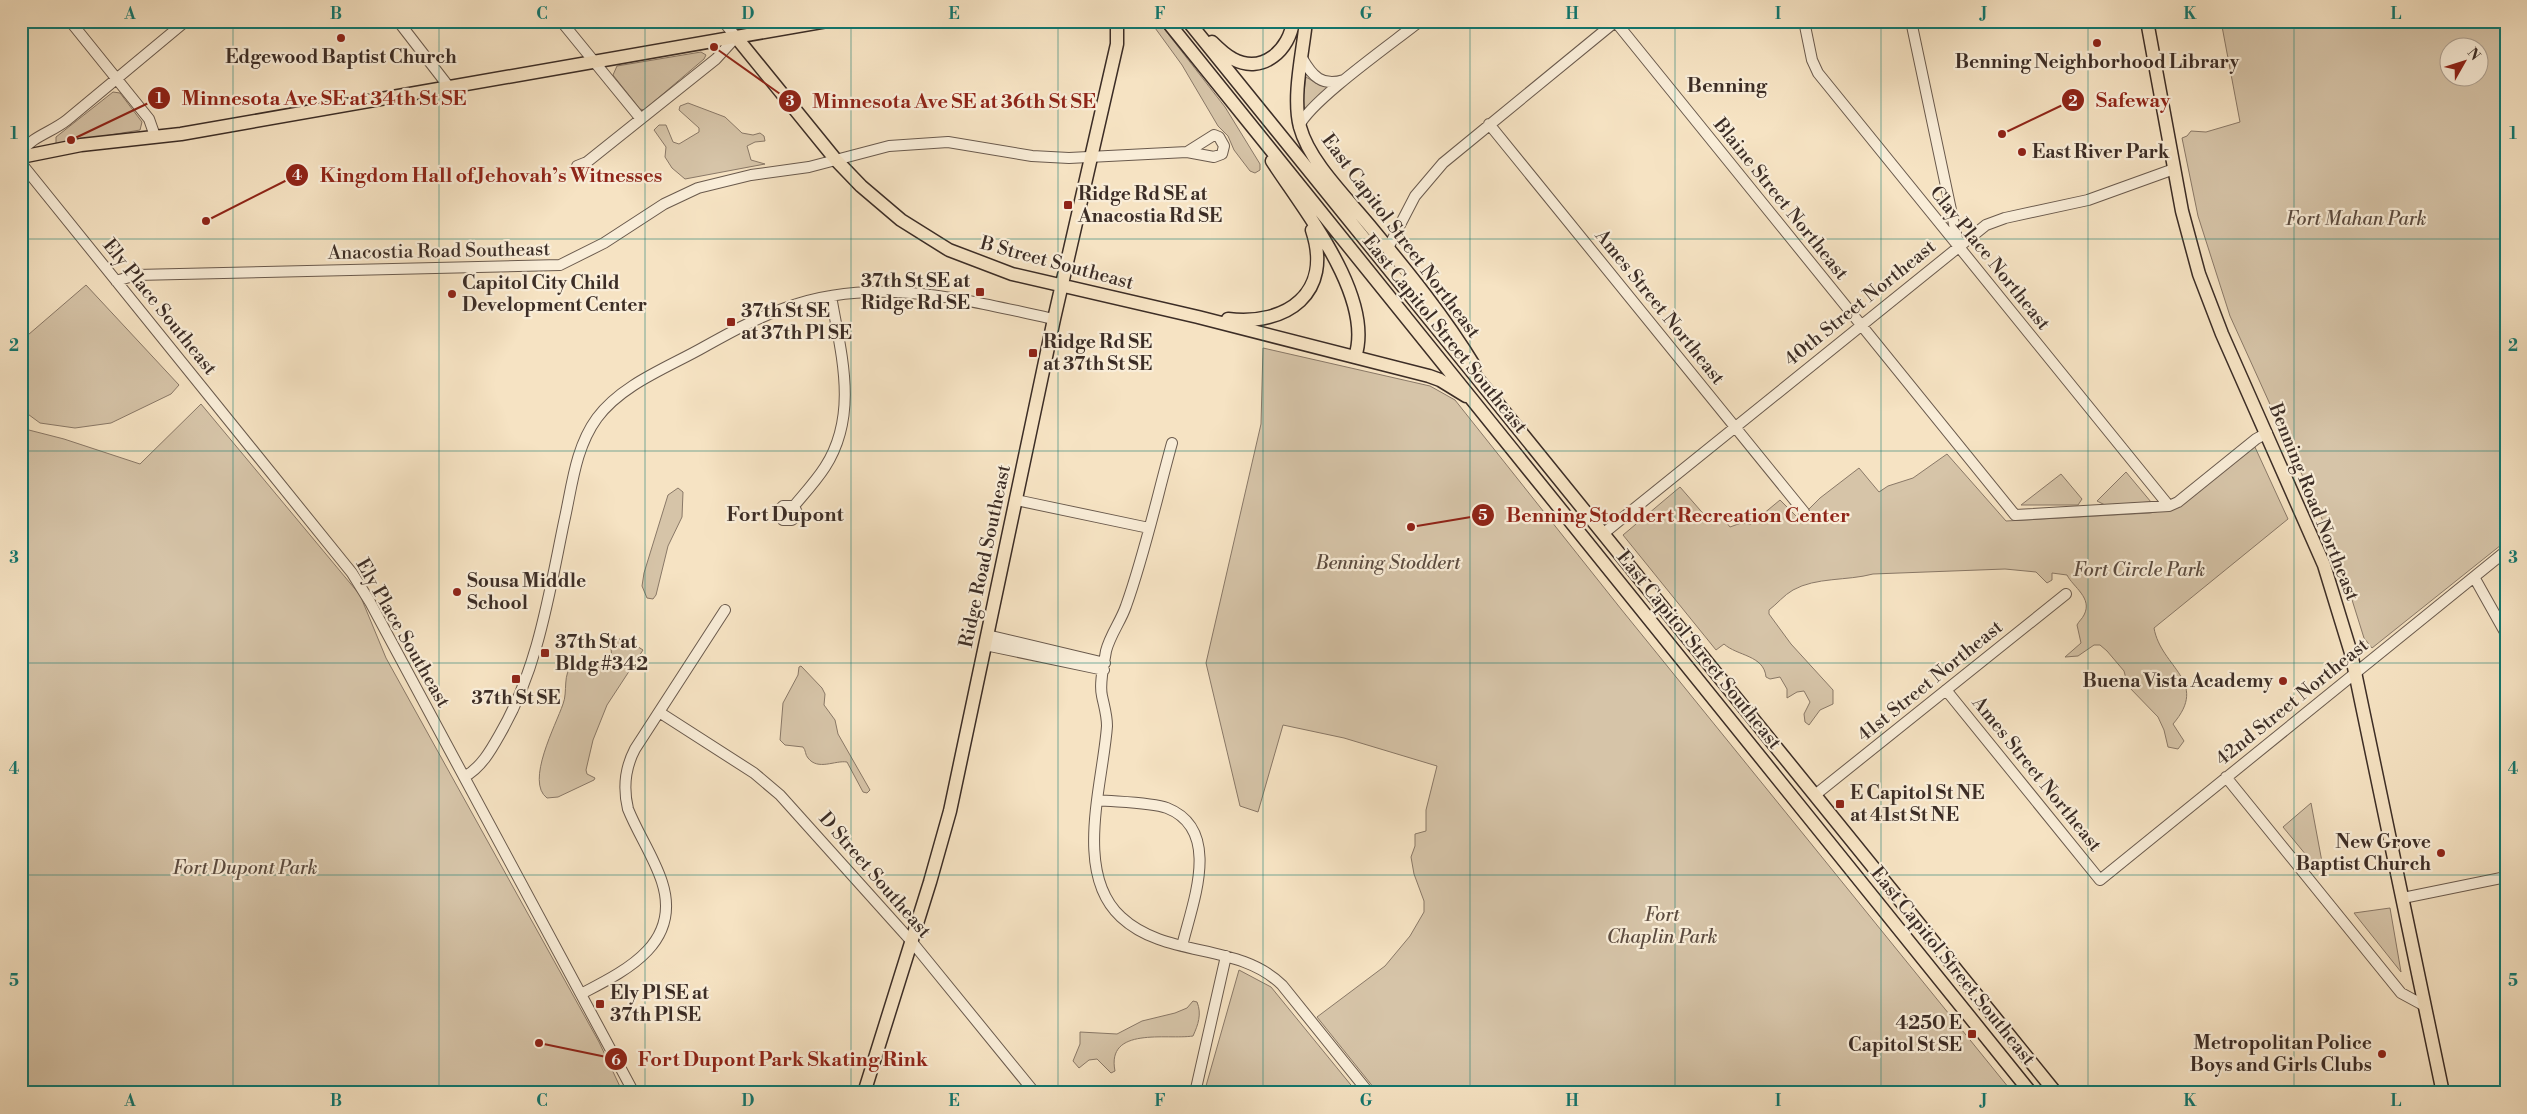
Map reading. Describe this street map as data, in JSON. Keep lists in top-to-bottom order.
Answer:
{
  "streets": {
    "main road": [
      "East Capitol Street Northeast",
      "B Street Southeast",
      "East Capitol Street Southeast",
      "Benning Road Northeast",
      "Ridge Road Southeast"
    ],
    "street": [
      "Blaine Street Northeast",
      "Anacostia Road Southeast",
      "Clay Place Northeast",
      "40th Street Northeast",
      "Ely Place Southeast",
      "Ames Street Northeast",
      "41st Street Northeast",
      "42nd Street Northeast",
      "D Street Southeast"
    ]
  },
  "crossings": [
    ["Blaine Street Northeast", "Clay Place Northeast"],
    ["Blaine Street Northeast", "40th Street Northeast"],
    ["East Capitol Street Northeast", "40th Street Northeast"],
    ["East Capitol Street Northeast", "41st Street Northeast"],
    ["Anacostia Road Southeast", "B Street Southeast"],
    ["Anacostia Road Southeast", "Ely Place Southeast"],
    ["Anacostia Road Southeast", "Ridge Road Southeast"],
    ["Clay Place Northeast", "40th Street Northeast"],
    ["B Street Southeast", "East Capitol Street Southeast"],
    ["B Street Southeast", "Ridge Road Southeast"],
    ["40th Street Northeast", "Ames Street Northeast"],
    ["40th Street Northeast", "Benning Road Northeast"],
    ["Ames Street Northeast", "41st Street Northeast"],
    ["Ames Street Northeast", "42nd Street Northeast"],
    ["Benning Road Northeast", "42nd Street Northeast"],
    ["Ridge Road Southeast", "D Street Southeast"]
  ],
  "districts": ["Benning", "Fort Dupont"],
  "parks": [
    "Fort Mahan Park",
    "Benning Stoddert",
    "Fort Circle Park",
    "Fort Dupont Park",
    "Fort Chaplin Park"
  ],
  "places": {
    "other": [
      "Edgewood Baptist Church",
      "Benning Neighborhood Library",
      "Minnesota Ave SE at 36th St SE",
      "Safeway",
      "Minnesota Ave SE at 34th St SE",
      "East River Park",
      "Kingdom Hall of Jehovah’s Witnesses",
      "Capitol City Child Development Center",
      "Benning Stoddert Recreation Center",
      "Sousa Middle School",
      "Buena Vista Academy",
      "New Grove Baptist Church",
      "Fort Dupont Park Skating Rink",
      "Metropolitan Police Boys and Girls Clubs"
    ],
    "transit": [
      "Ridge Rd SE at Anacostia Rd SE",
      "37th St SE at Ridge Rd SE",
      "37th St SE at 37th Pl SE",
      "Ridge Rd SE at 37th St SE",
      "37th St at Bldg #342",
      "37th St SE",
      "E Capitol St NE at 41st St NE",
      "Ely Pl SE at 37th Pl SE",
      "4250 E Capitol St SE"
    ]
  },
  "north": "top right",
  "grid": {
    "columns": [
      "A",
      "B",
      "C",
      "D",
      "E",
      "F",
      "G",
      "H",
      "I",
      "J",
      "K",
      "L"
    ],
    "rows": [
      "1",
      "2",
      "3",
      "4",
      "5"
    ]
  }
}
